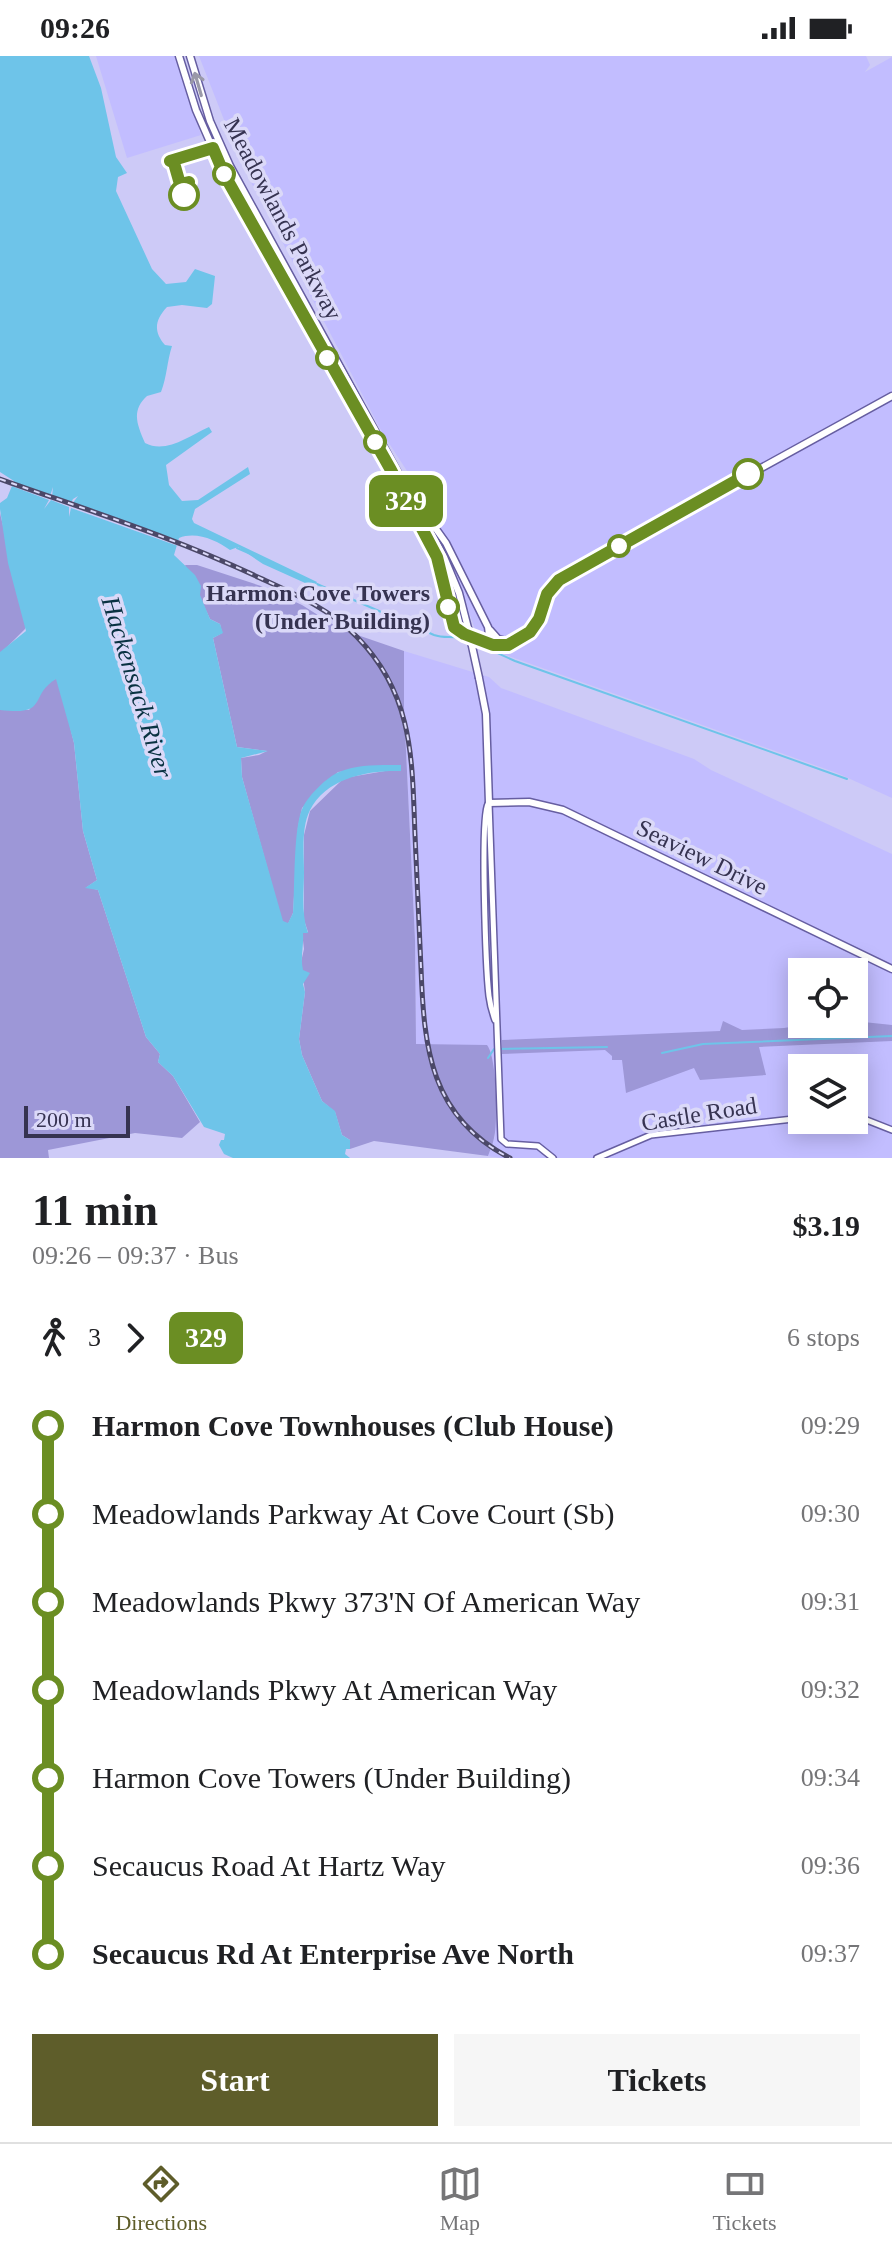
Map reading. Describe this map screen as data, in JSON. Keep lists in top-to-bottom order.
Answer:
{
  "streets": {
    "main road": ["Meadowlands Parkway", "Seaview Drive"],
    "street": ["Castle Road"]
  },
  "crossings": [
    ["Meadowlands Parkway", "Seaview Drive"]
  ],
  "water": ["Hackensack River"],
  "places": ["Harmon Cove Towers (Under Building)"],
  "lines": ["bus line 329"],
  "scale_bar": "200 m",
  "page": {
    "status": "09:26",
    "on_map": "329",
    "scale": "200 m",
    "heading": ["11 min", "09:26 – 09:37 · Bus", "$3.19"],
    "legs": ["3", "329", "6 stops"],
    "list": [
      {
        "name": "Harmon Cove Townhouses (Club House)",
        "value": "09:29"
      },
      {
        "name": "Meadowlands Parkway At Cove Court (Sb)",
        "value": "09:30"
      },
      {
        "name": "Meadowlands Pkwy 373'N Of American Way",
        "value": "09:31"
      },
      {
        "name": "Meadowlands Pkwy At American Way",
        "value": "09:32"
      },
      {
        "name": "Harmon Cove Towers (Under Building)",
        "value": "09:34"
      },
      {
        "name": "Secaucus Road At Hartz Way",
        "value": "09:36"
      },
      {
        "name": "Secaucus Rd At Enterprise Ave North",
        "value": "09:37"
      }
    ],
    "buttons": ["Start", "Tickets"],
    "tabs": ["Directions", "Map", "Tickets"]
  }
}
